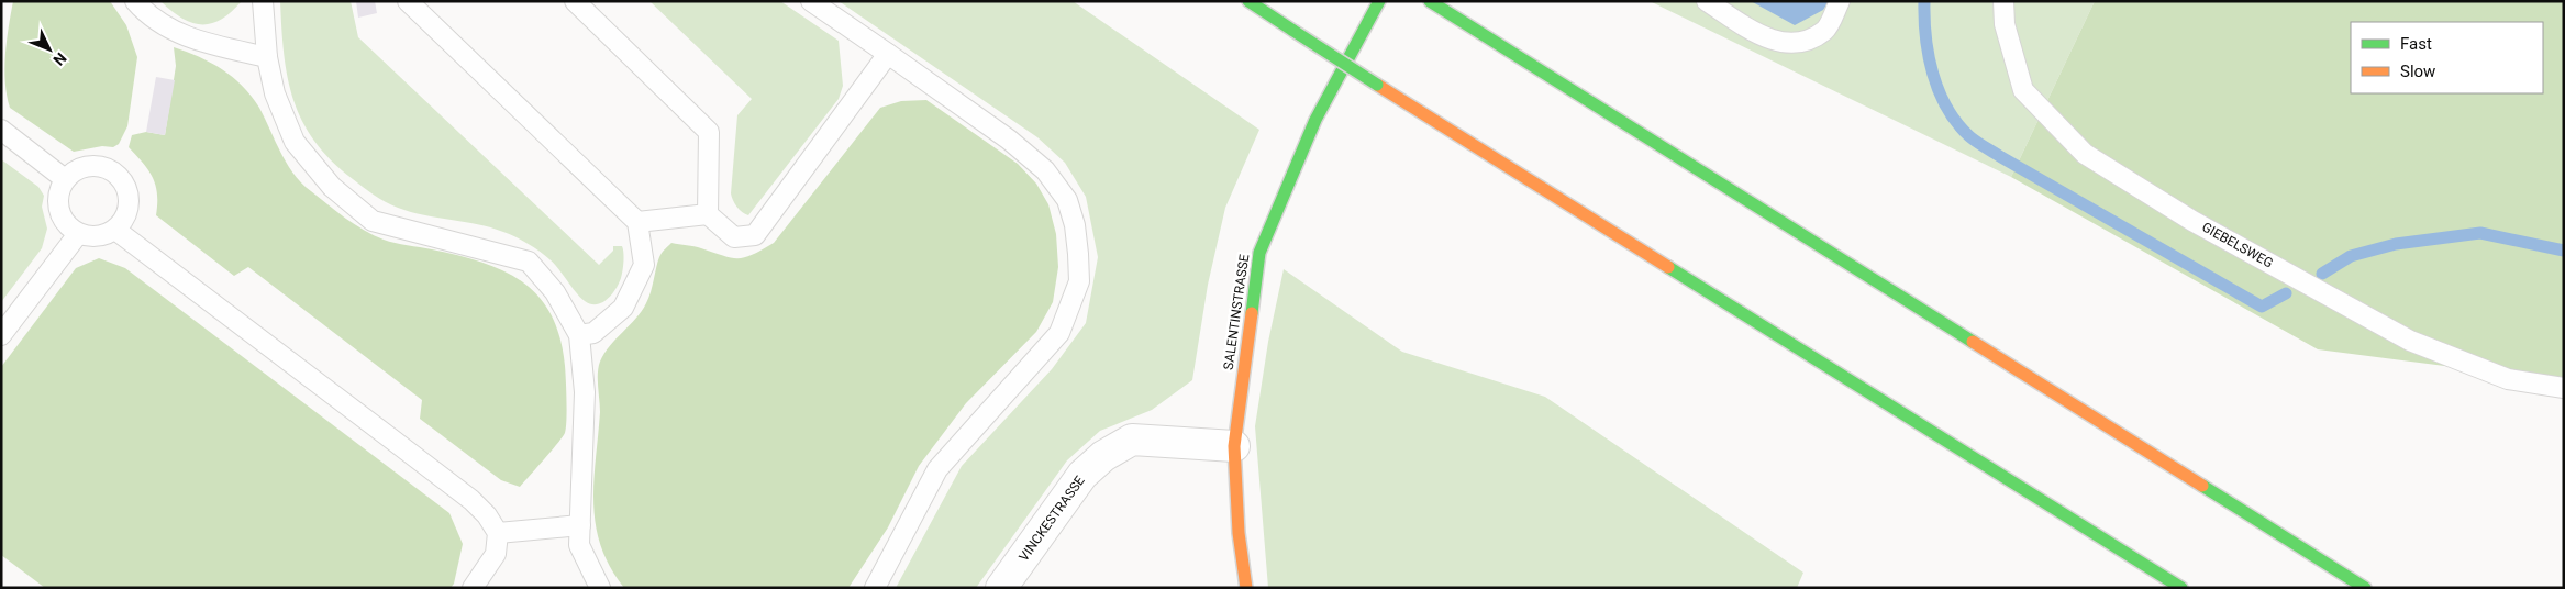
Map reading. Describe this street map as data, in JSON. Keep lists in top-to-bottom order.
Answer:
{
  "streets": {
    "main road": ["SALENTINSTRASSE"],
    "street": ["VINCKESTRASSE"],
    "lane": ["GIEBELSWEG"]
  },
  "crossings": [
    ["SALENTINSTRASSE", "VINCKESTRASSE"]
  ],
  "legend": ["Fast", "Slow"],
  "north": "bottom right"
}
